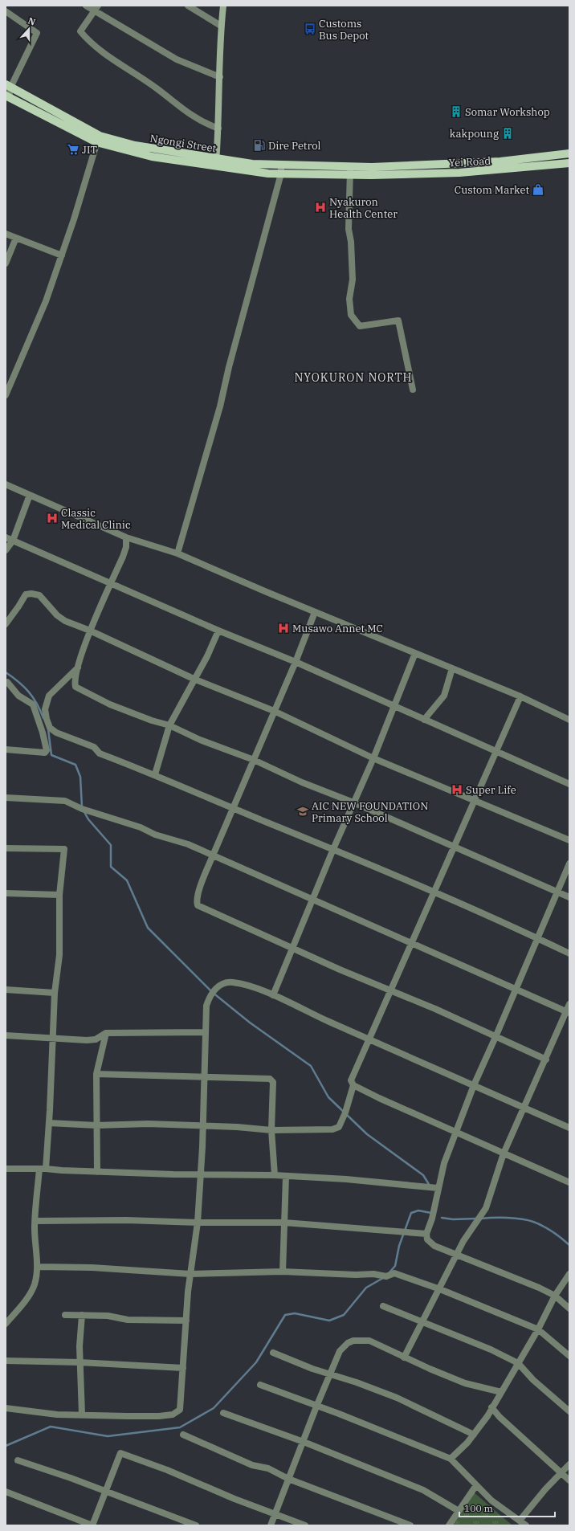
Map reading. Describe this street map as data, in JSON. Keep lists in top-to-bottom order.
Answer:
{
  "streets": {
    "main road": ["Ngongi Street", "Yei Road"]
  },
  "crossings": [
    ["Ngongi Street", "Yei Road"]
  ],
  "districts": ["NYOKURON NORTH"],
  "places": {
    "bus stop": ["Customs Bus Depot"],
    "building": ["Somar Workshop", "kakpoung"],
    "fuel station": ["Dire Petrol"],
    "supermarket": ["JIT"],
    "shop": ["Custom Market"],
    "hospital": [
      "Nyakuron Health Center",
      "Classic Medical Clinic",
      "Musawo Annet MC",
      "Super Life"
    ],
    "school or university": ["AIC NEW FOUNDATION Primary School"]
  },
  "scale_bar": "100 m",
  "north": "top"
}
